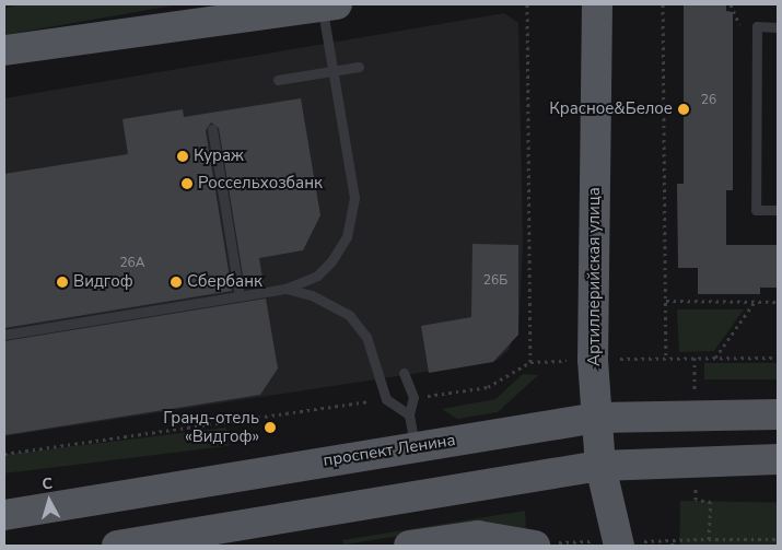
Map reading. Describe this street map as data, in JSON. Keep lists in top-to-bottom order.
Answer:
{
  "streets": {
    "main road": ["Артиллерийская улица", "проспект Ленина"]
  },
  "crossings": [
    ["Артиллерийская улица", "проспект Ленина"]
  ],
  "places": [
    "Красное&Белое",
    "Кураж",
    "Россельхозбанк",
    "Видгоф",
    "Сбербанк",
    "Гранд-отель «Видгоф»"
  ],
  "house_numbers": ["26", "26А", "26Б"],
  "north": "top"
}
